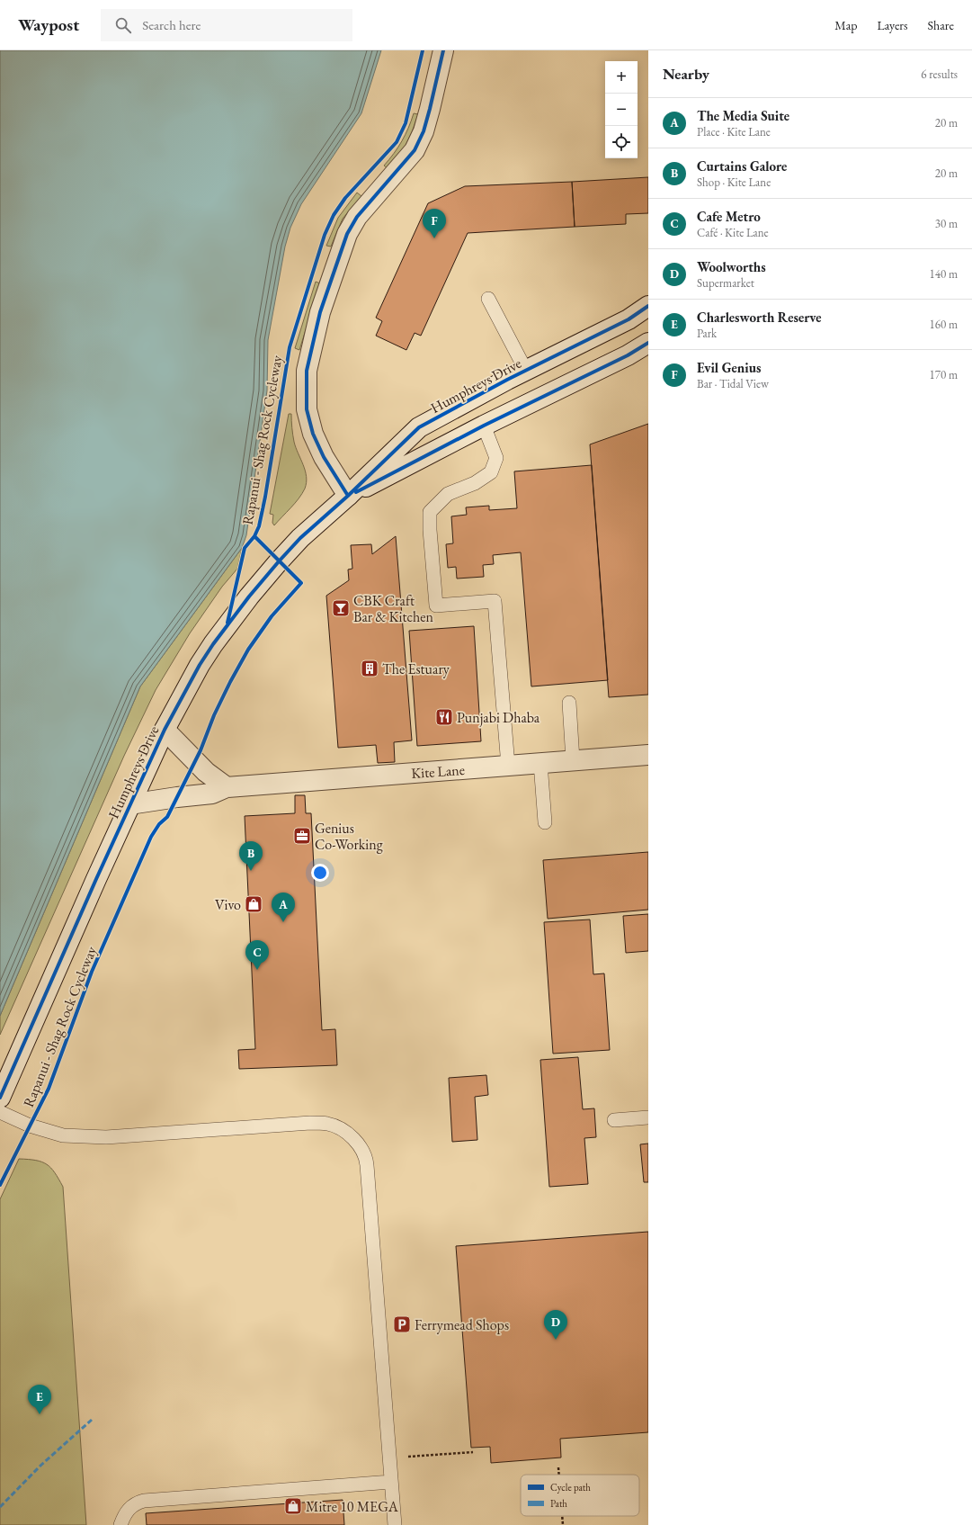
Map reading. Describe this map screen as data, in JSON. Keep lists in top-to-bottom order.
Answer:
{
  "streets": {
    "main road": ["Humphreys Drive", "Kite Lane"],
    "cycle path": ["Rapanui - Shag Rock Cycleway"]
  },
  "crossings": [
    ["Humphreys Drive", "Kite Lane"]
  ],
  "places": {
    "bar": ["CBK Craft Bar & Kitchen"],
    "building": ["The Estuary"],
    "restaurant": ["Punjabi Dhaba"],
    "office": ["Genius Co-Working"],
    "shop": ["Vivo", "Mitre 10 MEGA"],
    "parking": ["Ferrymead Shops"]
  },
  "legend": ["Cycle path", "Path"],
  "page": {
    "header": "Waypost",
    "search": "Search here",
    "nav": ["Map", "Layers", "Share"],
    "heading": ["Nearby", "6 results"],
    "map_buttons": ["+", "−"],
    "list": [
      {
        "mark": "A",
        "name": "The Media Suite",
        "note": "Place · Kite Lane",
        "value": "20 m"
      },
      {
        "mark": "B",
        "name": "Curtains Galore",
        "note": "Shop · Kite Lane",
        "value": "20 m"
      },
      {
        "mark": "C",
        "name": "Cafe Metro",
        "note": "Café · Kite Lane",
        "value": "30 m"
      },
      {
        "mark": "D",
        "name": "Woolworths",
        "note": "Supermarket",
        "value": "140 m"
      },
      {
        "mark": "E",
        "name": "Charlesworth Reserve",
        "note": "Park",
        "value": "160 m"
      },
      {
        "mark": "F",
        "name": "Evil Genius",
        "note": "Bar · Tidal View",
        "value": "170 m"
      }
    ],
    "pins": [
      "F",
      "B",
      "A",
      "C",
      "D",
      "E"
    ]
  }
}
